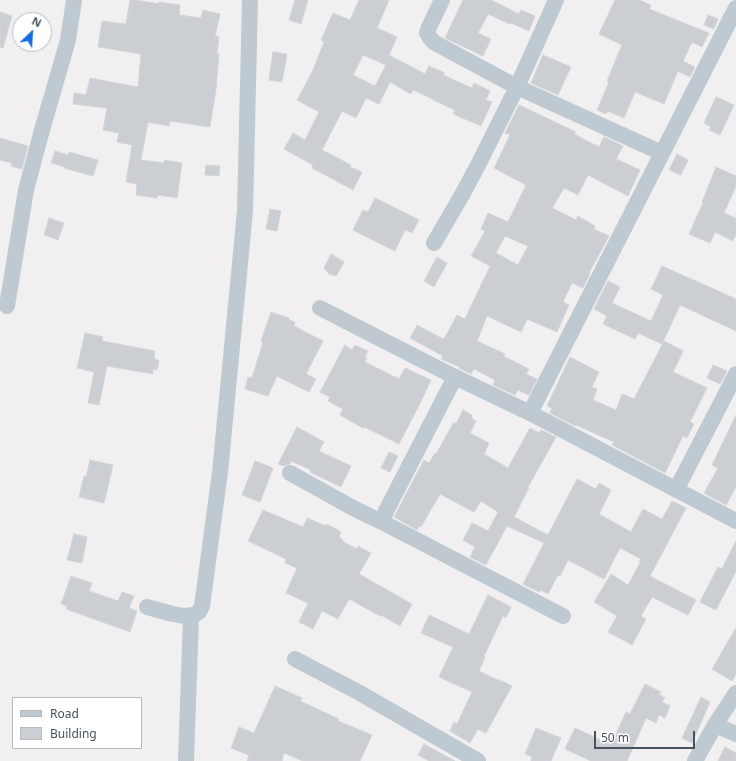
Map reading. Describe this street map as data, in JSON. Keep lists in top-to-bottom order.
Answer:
{
  "legend": ["Road", "Building"],
  "scale_bar": "50 m",
  "north": "top right"
}
